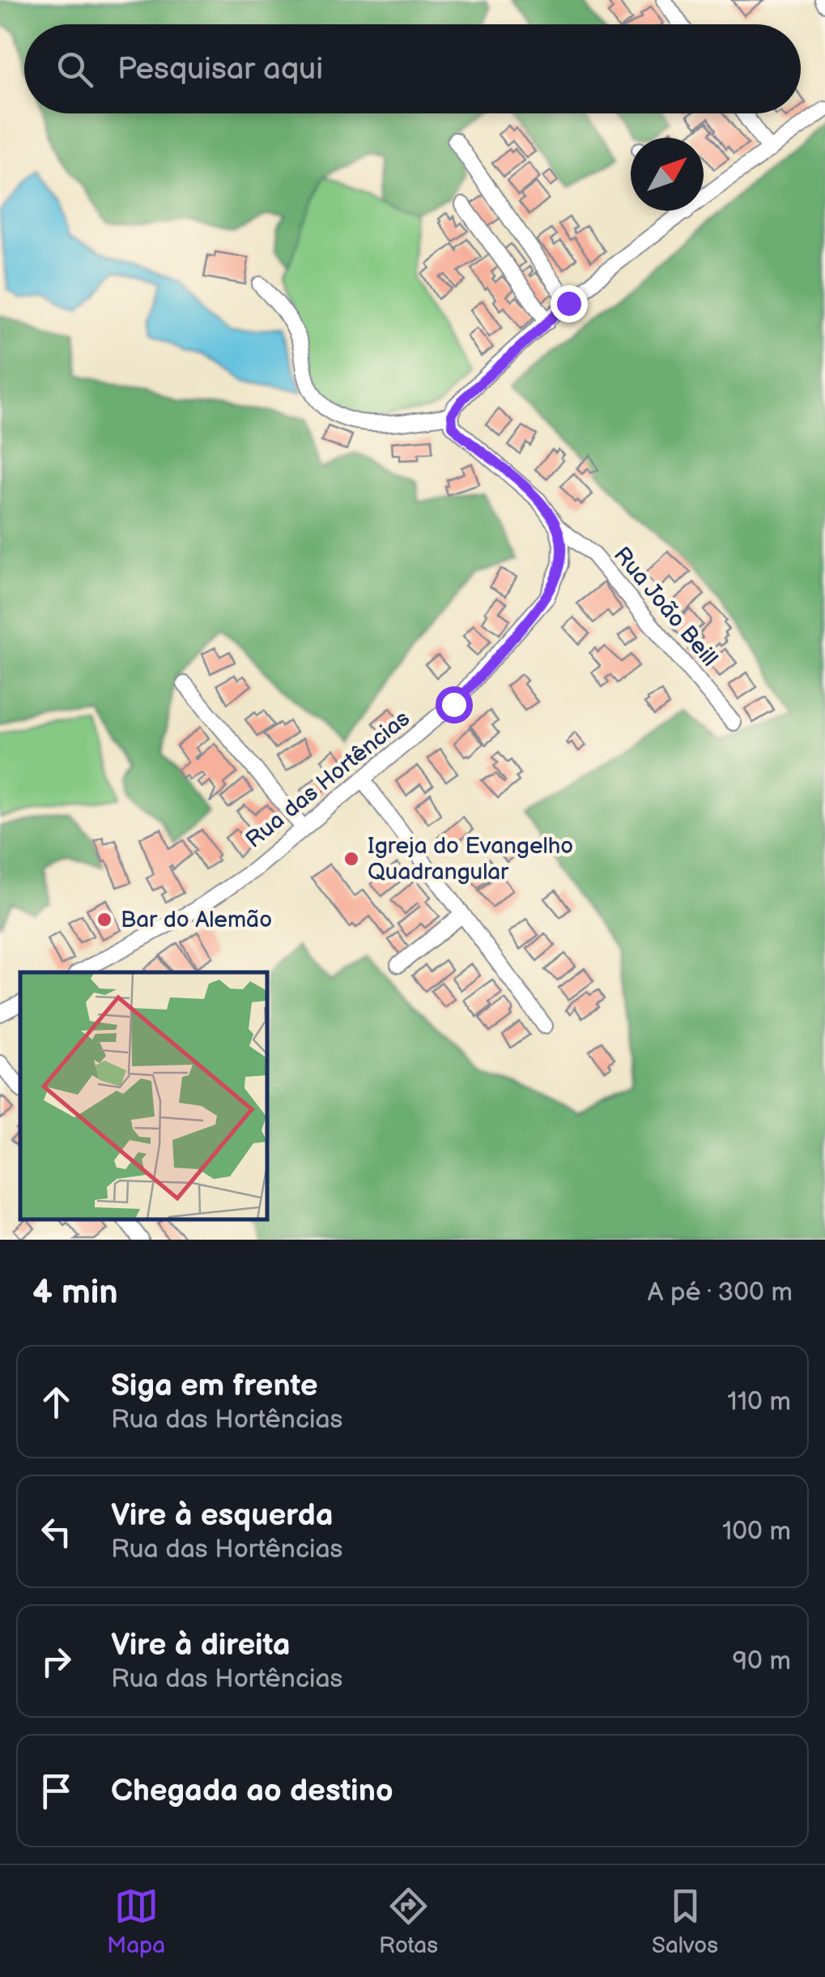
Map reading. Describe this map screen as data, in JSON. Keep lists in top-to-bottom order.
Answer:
{
  "streets": {
    "street": ["Rua João Beill", "Rua das Hortências"]
  },
  "crossings": [
    ["Rua João Beill", "Rua das Hortências"]
  ],
  "places": ["Igreja do Evangelho Quadrangular", "Bar do Alemão"],
  "north": "top right",
  "page": {
    "search": "Pesquisar aqui",
    "heading": ["4 min", "A pé · 300 m"],
    "list": [
      ["Siga em frente", "Rua das Hortências", "110 m"],
      ["Vire à esquerda", "Rua das Hortências", "100 m"],
      ["Vire à direita", "Rua das Hortências", "90 m"],
      "Chegada ao destino"
    ],
    "nav": ["Mapa", "Rotas", "Salvos"]
  }
}
